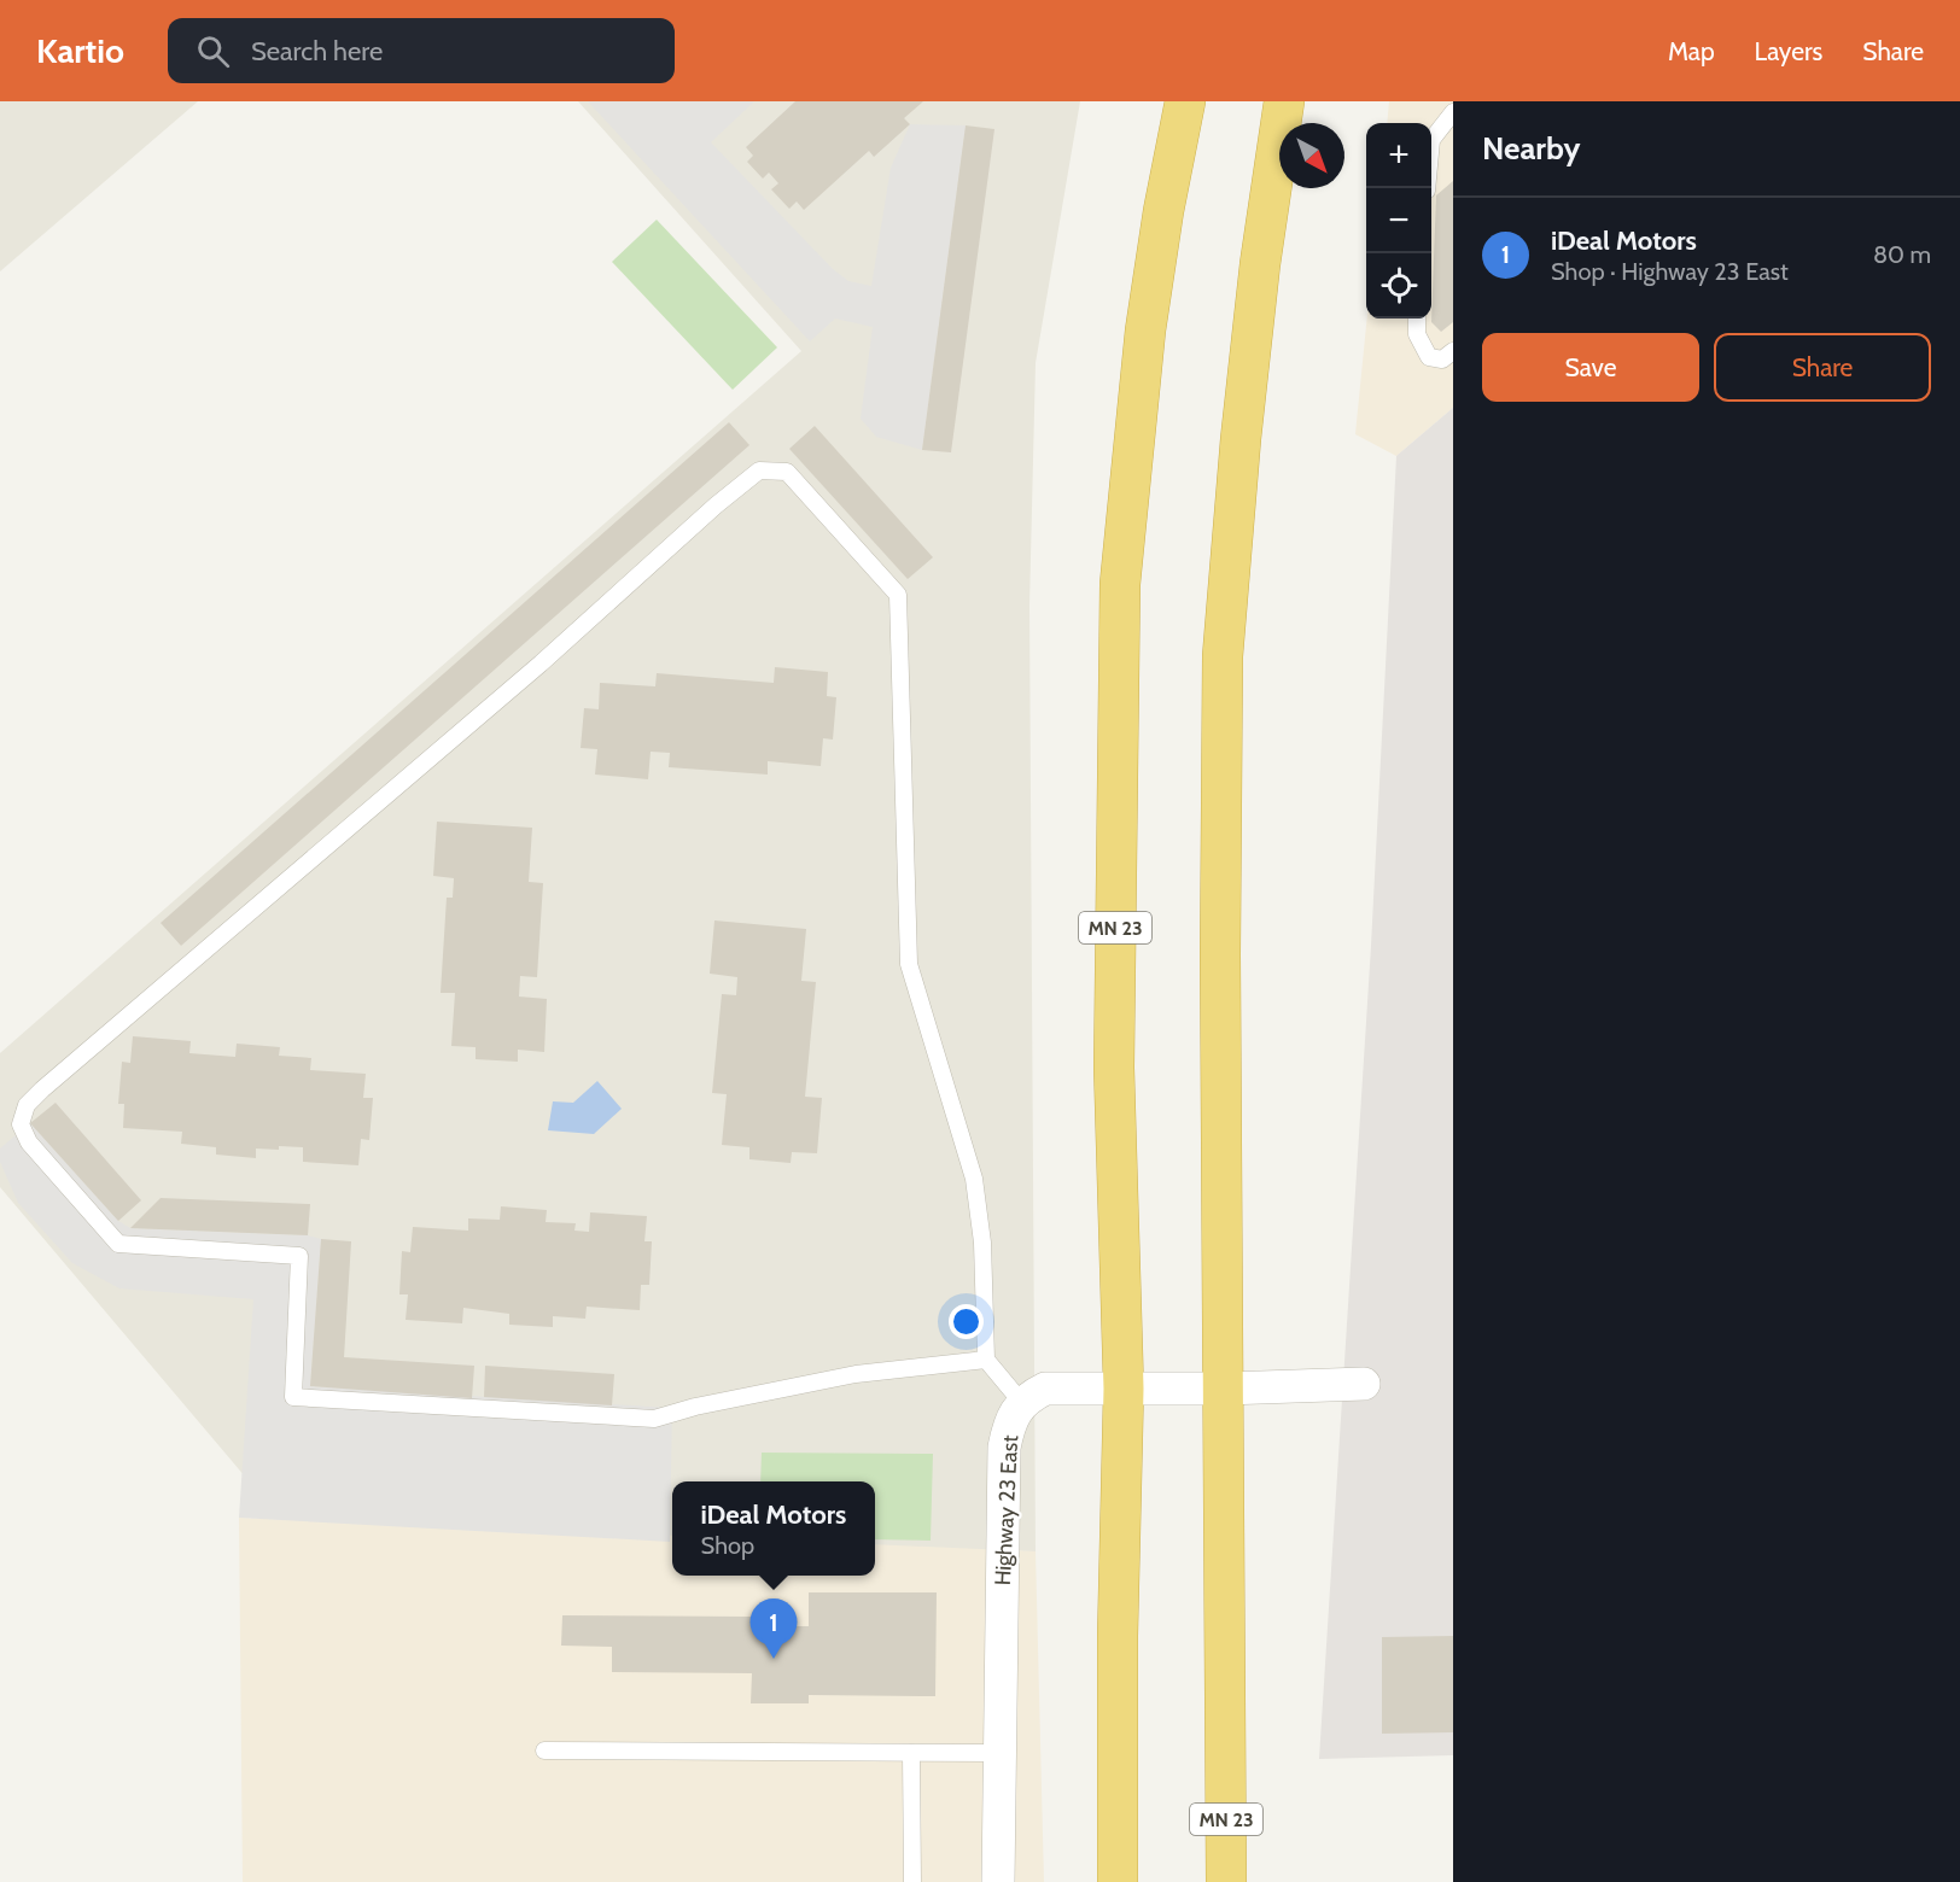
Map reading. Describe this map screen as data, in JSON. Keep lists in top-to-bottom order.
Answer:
{
  "streets": {
    "highway": ["MN 23"],
    "street": ["Highway 23 East"]
  },
  "north": "bottom right",
  "page": {
    "header": "Kartio",
    "search": "Search here",
    "nav": ["Map", "Layers", "Share"],
    "heading": "Nearby",
    "map_buttons": ["+", "−"],
    "list": [
      {
        "mark": "1",
        "name": "iDeal Motors",
        "note": "Shop · Highway 23 East",
        "value": "80 m"
      }
    ],
    "buttons": ["Save", "Share"],
    "popup": ["iDeal Motors", "Shop"],
    "pins": "1"
  }
}
